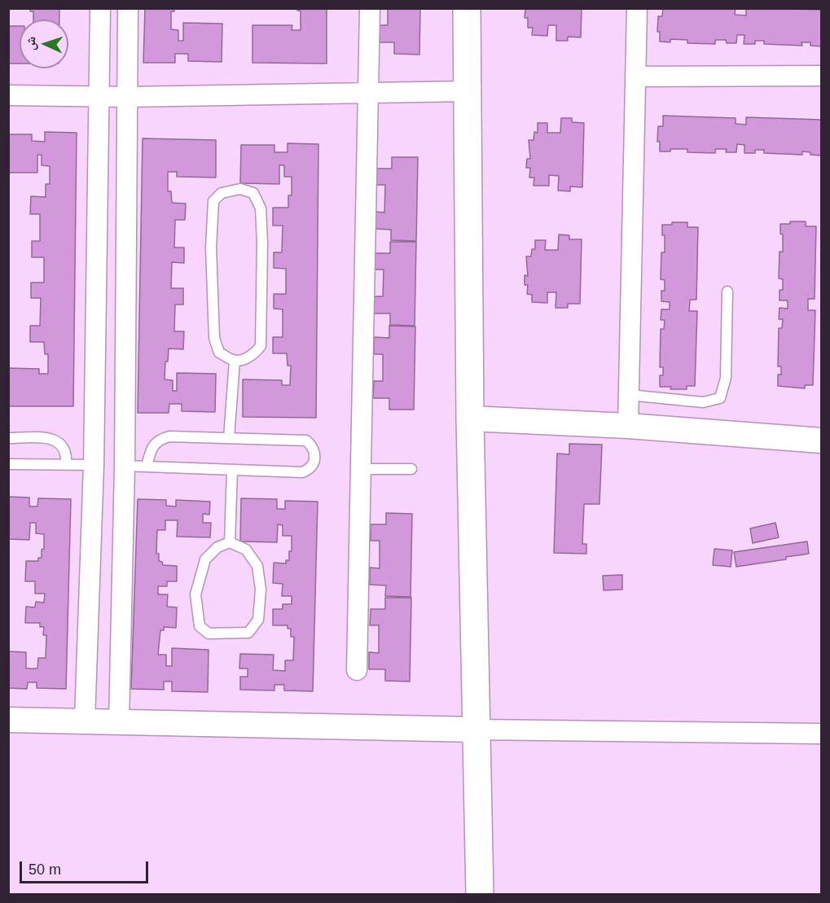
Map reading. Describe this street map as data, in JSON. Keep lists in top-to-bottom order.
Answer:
{
  "scale_bar": "50 m",
  "north": "left"
}
